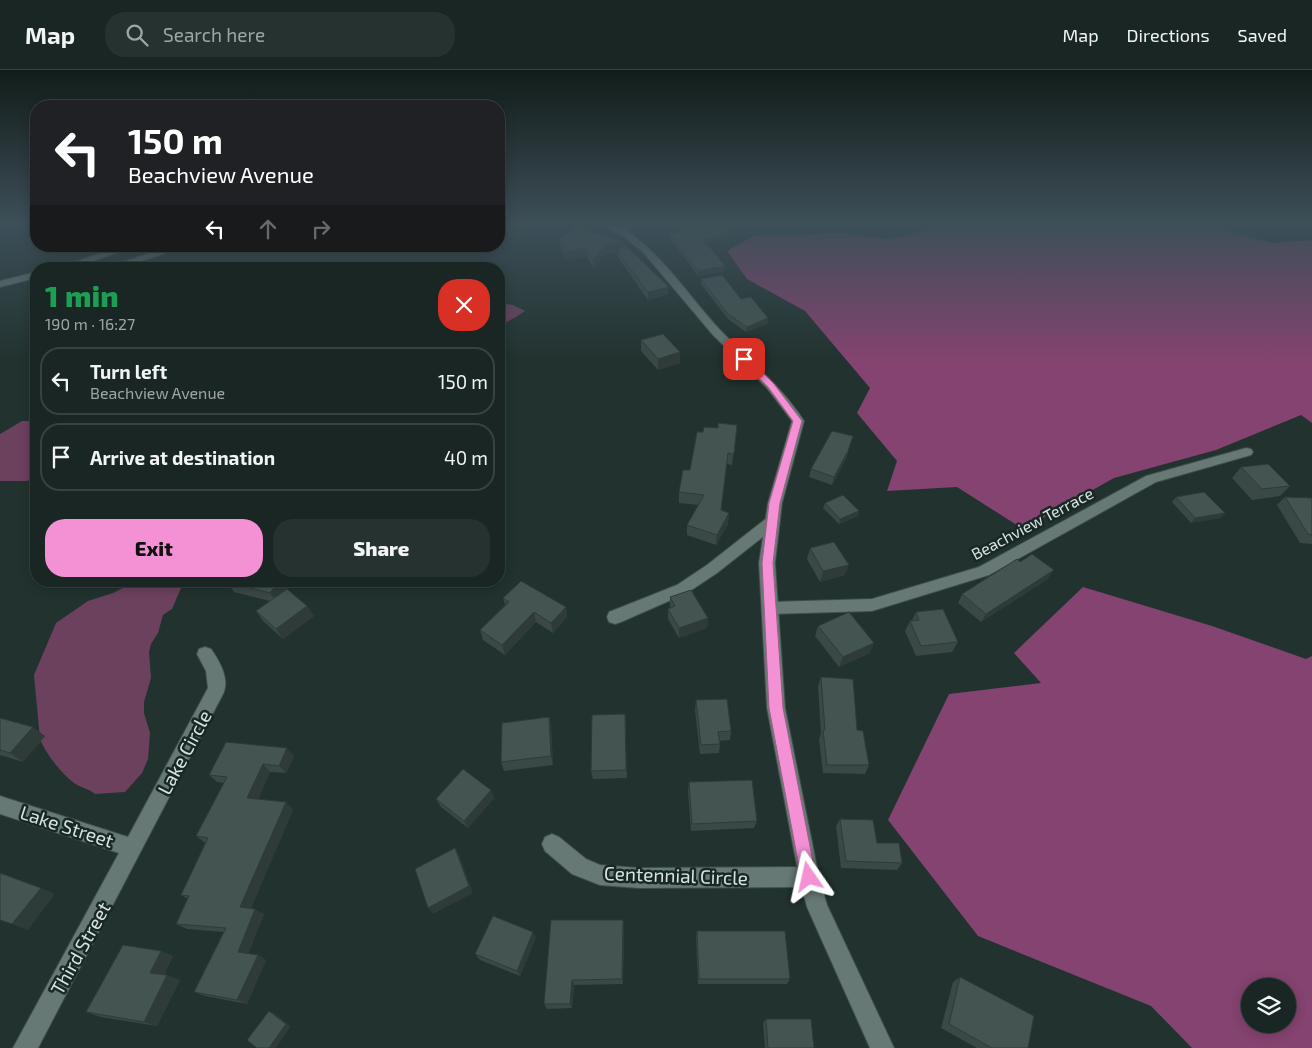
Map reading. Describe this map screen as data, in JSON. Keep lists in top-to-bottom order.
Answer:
{
  "streets": {
    "street": [
      "Beachview Terrace",
      "Lake Circle",
      "Lake Street",
      "Centennial Circle",
      "Third Street"
    ]
  },
  "crossings": [
    ["Lake Circle", "Lake Street"],
    ["Lake Circle", "Third Street"],
    ["Lake Street", "Third Street"]
  ],
  "page": {
    "header": "Map",
    "search": "Search here",
    "nav": ["Map", "Directions", "Saved"],
    "turn": ["150 m", "Beachview Avenue"],
    "heading": ["1 min", "190 m · 16:27"],
    "list": [
      {
        "name": "Turn left",
        "note": "Beachview Avenue",
        "value": "150 m"
      },
      {
        "name": "Arrive at destination",
        "value": "40 m"
      }
    ],
    "buttons": ["Exit", "Share"]
  }
}
